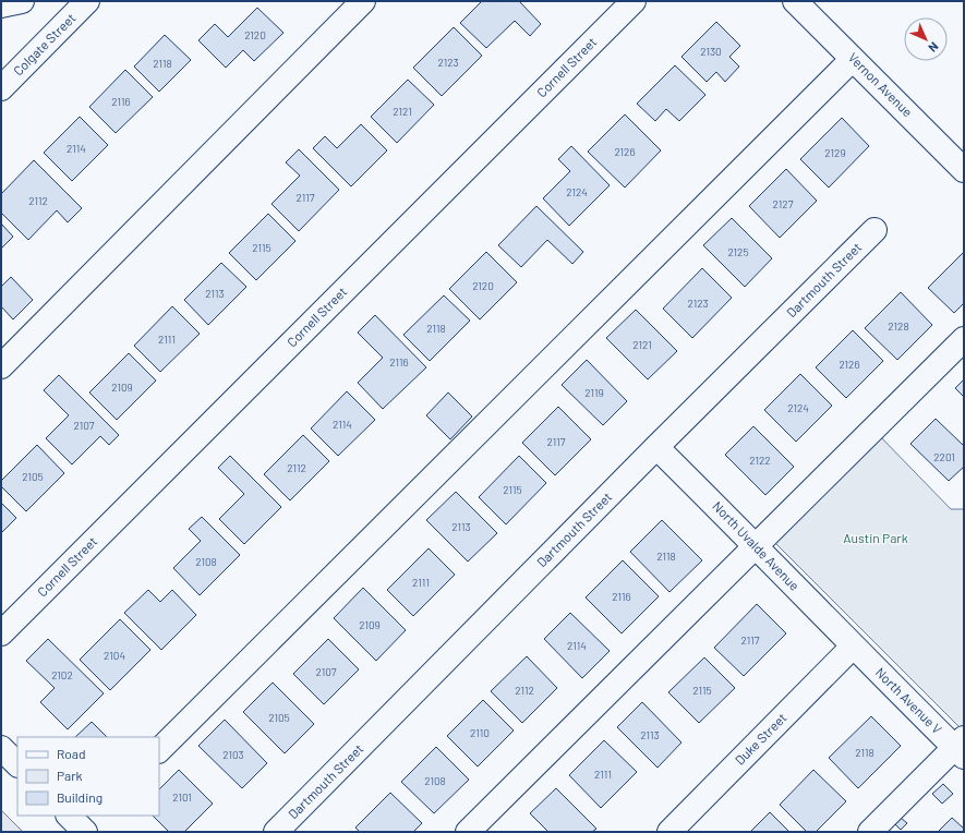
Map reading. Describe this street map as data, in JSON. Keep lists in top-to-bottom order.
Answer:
{
  "streets": {
    "street": [
      "Colgate Street",
      "Cornell Street",
      "Vernon Avenue",
      "Dartmouth Street",
      "North Uvalde Avenue",
      "North Avenue V",
      "Duke Street"
    ]
  },
  "crossings": [
    ["Dartmouth Street", "North Uvalde Avenue"],
    ["North Uvalde Avenue", "North Avenue V"],
    ["North Uvalde Avenue", "Duke Street"],
    ["North Avenue V", "Duke Street"]
  ],
  "parks": ["Austin Park"],
  "house_numbers": [
    "2120",
    "2130",
    "2123",
    "2118",
    "2116",
    "2121",
    "2114",
    "2126",
    "2129",
    "2124",
    "2117",
    "2112",
    "2127",
    "2115",
    "2125",
    "2120",
    "2113",
    "2123",
    "2128",
    "2118",
    "2111",
    "2121",
    "2116",
    "2126",
    "2109",
    "2119",
    "2124",
    "2114",
    "2107",
    "2117",
    "2201",
    "2122",
    "2112",
    "2105",
    "2115",
    "2113",
    "2118",
    "2108",
    "2111",
    "2116",
    "2109",
    "2117",
    "2114",
    "2104",
    "2107",
    "2102",
    "2112",
    "2115",
    "2105",
    "2110",
    "2113",
    "2118",
    "2103",
    "2111",
    "2108",
    "2101"
  ],
  "legend": ["Road", "Park", "Building"],
  "north": "bottom right"
}
